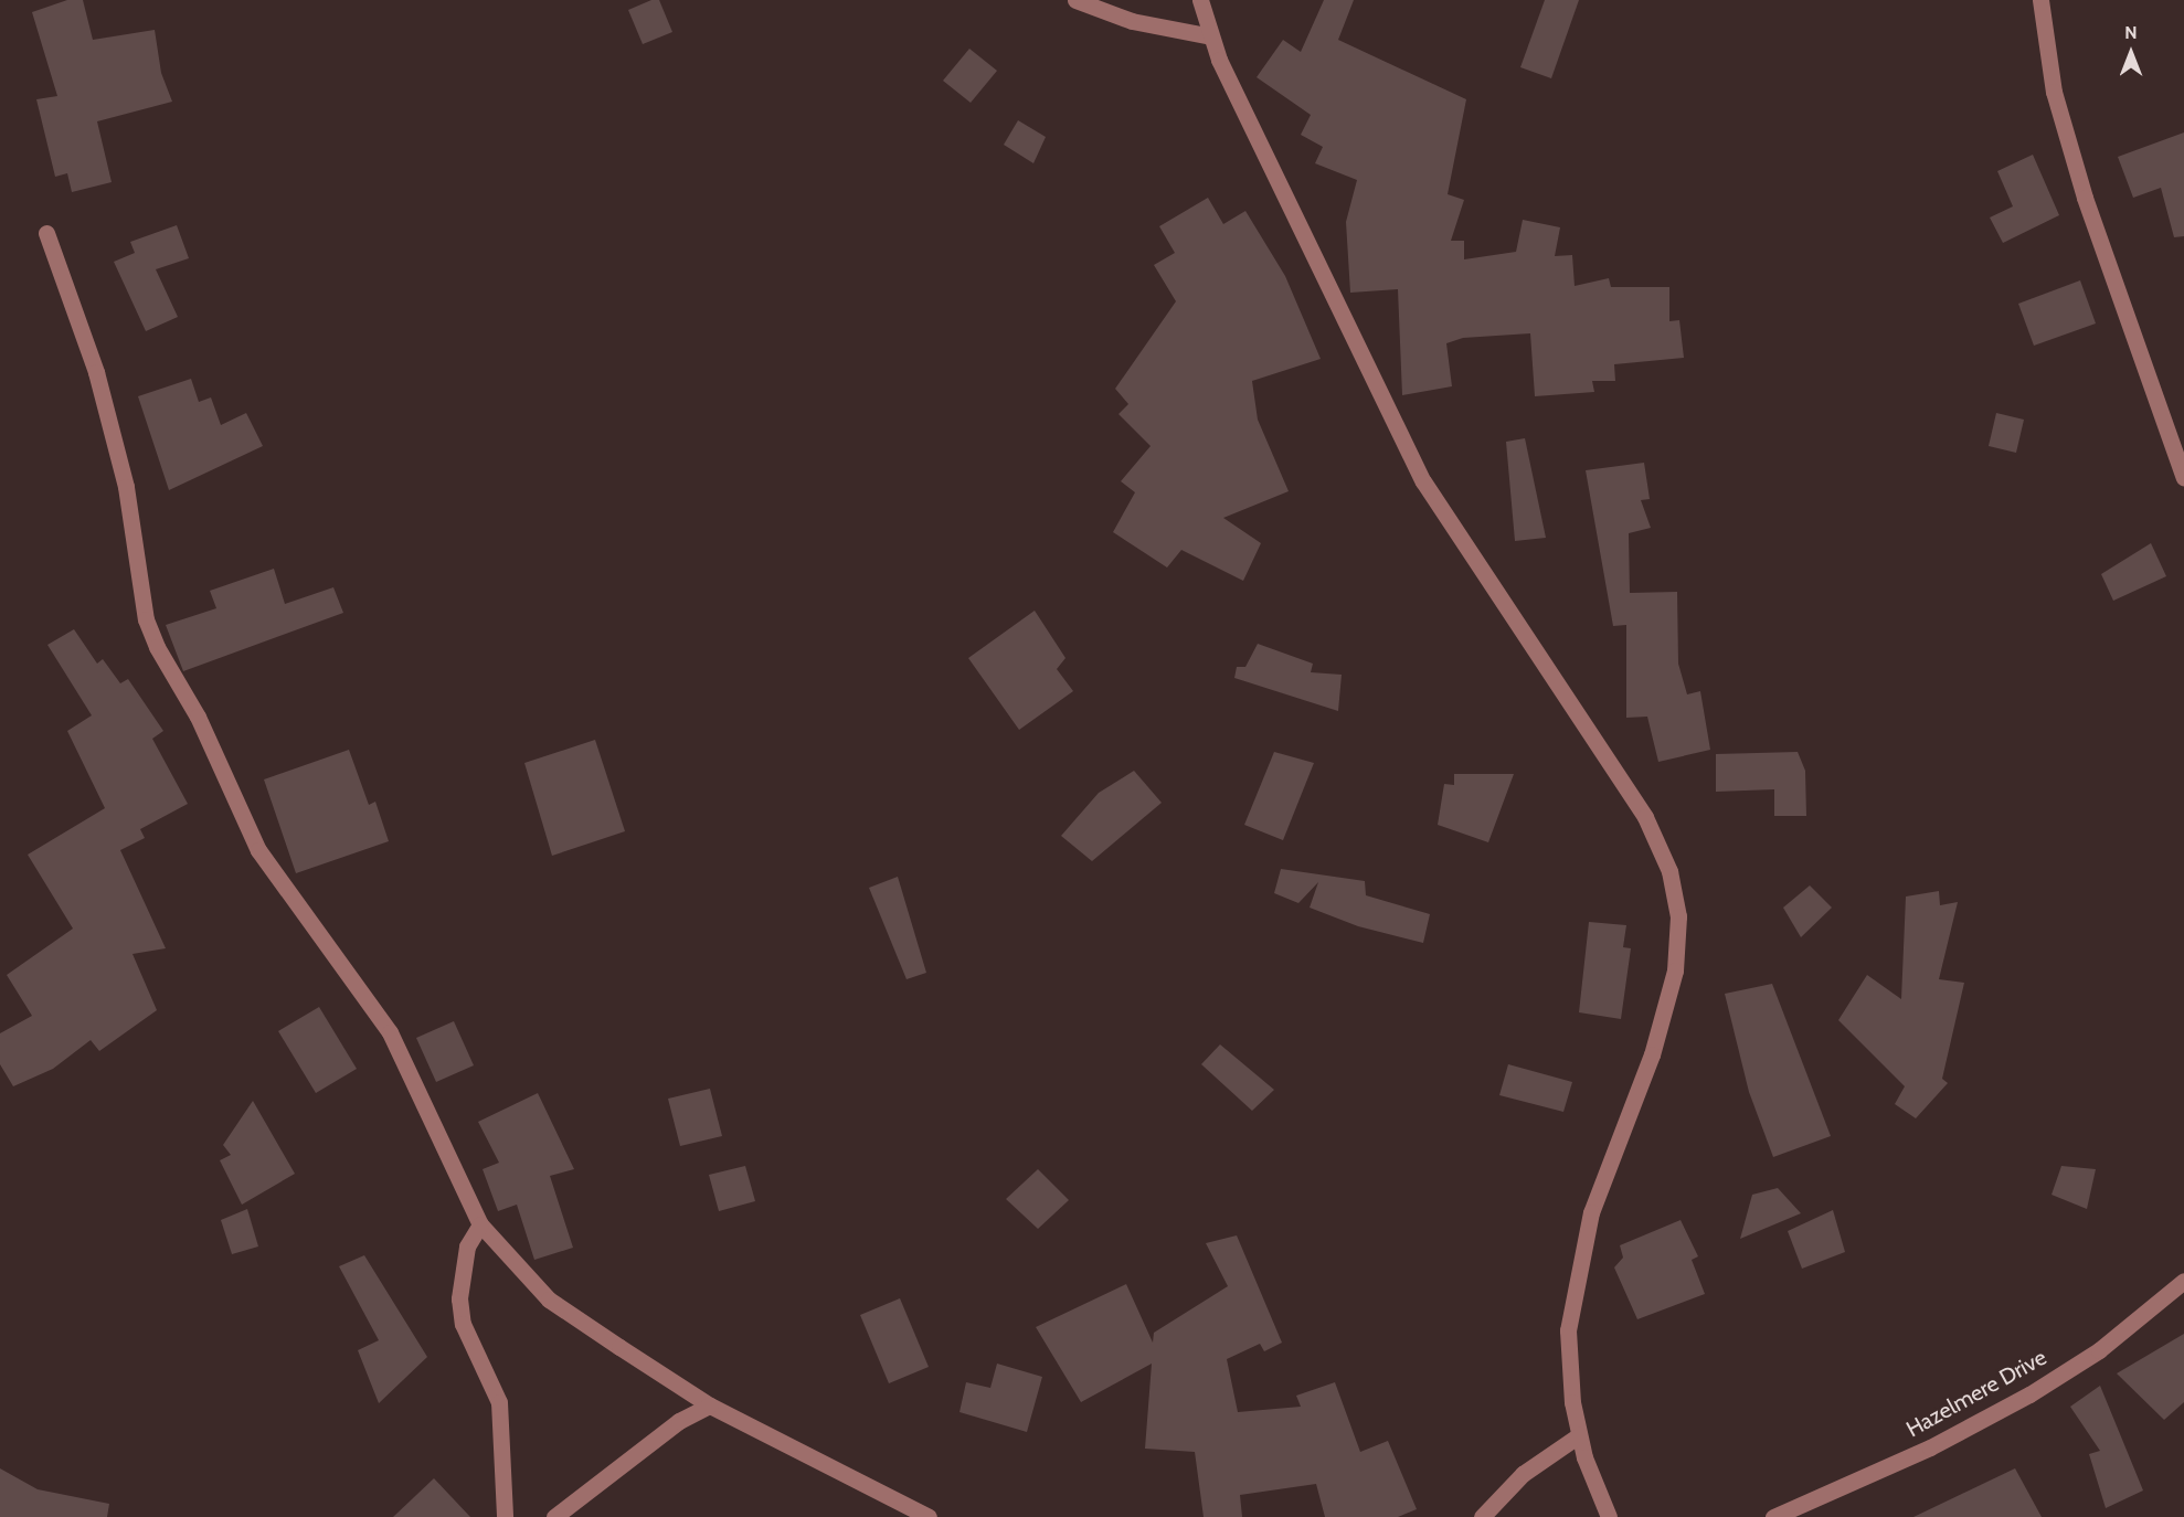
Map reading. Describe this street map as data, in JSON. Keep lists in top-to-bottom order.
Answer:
{
  "streets": {
    "street": ["Hazelmere Drive"]
  },
  "north": "top"
}
